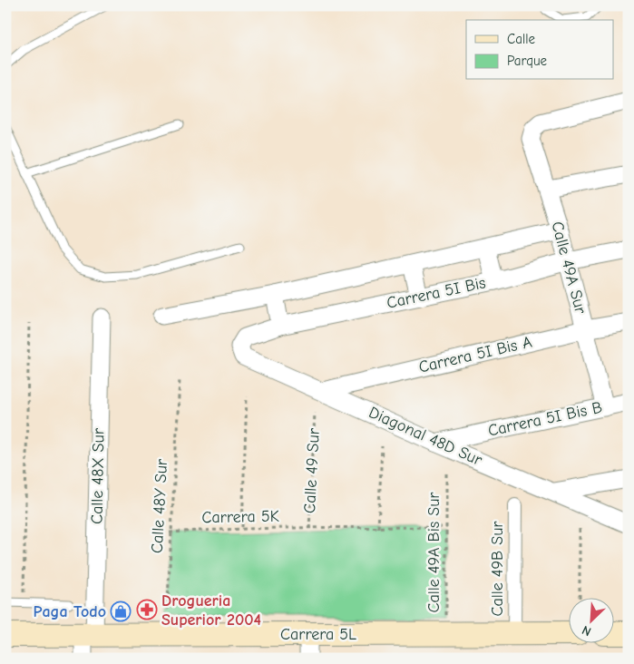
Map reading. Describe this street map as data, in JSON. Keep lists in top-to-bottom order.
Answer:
{
  "streets": {
    "main road": ["Carrera 5L"],
    "street": [
      "Calle 49A Sur",
      "Carrera 5I Bis",
      "Carrera 5I Bis A",
      "Carrera 5I Bis B",
      "Diagonal 48D Sur",
      "Calle 48X Sur",
      "Calle 49B Sur"
    ],
    "path": [
      "Calle 49 Sur",
      "Calle 48Y Sur",
      "Carrera 5K",
      "Calle 49A Bis Sur"
    ]
  },
  "crossings": [
    ["Calle 49A Sur", "Carrera 5I Bis"],
    ["Calle 49A Sur", "Carrera 5I Bis A"],
    ["Calle 49A Sur", "Carrera 5I Bis B"],
    ["Carrera 5I Bis", "Diagonal 48D Sur"],
    ["Carrera 5I Bis A", "Diagonal 48D Sur"],
    ["Carrera 5I Bis B", "Diagonal 48D Sur"],
    ["Calle 49 Sur", "Carrera 5K"],
    ["Calle 48X Sur", "Carrera 5L"],
    ["Calle 48Y Sur", "Carrera 5K"],
    ["Calle 48Y Sur", "Carrera 5L"],
    ["Carrera 5K", "Calle 49A Bis Sur"],
    ["Calle 49A Bis Sur", "Carrera 5L"],
    ["Calle 49B Sur", "Carrera 5L"]
  ],
  "places": {
    "pharmacy": ["Drogueria Superior 2004"],
    "shop": ["Paga Todo"]
  },
  "legend": ["Calle", "Parque"],
  "north": "bottom left"
}
